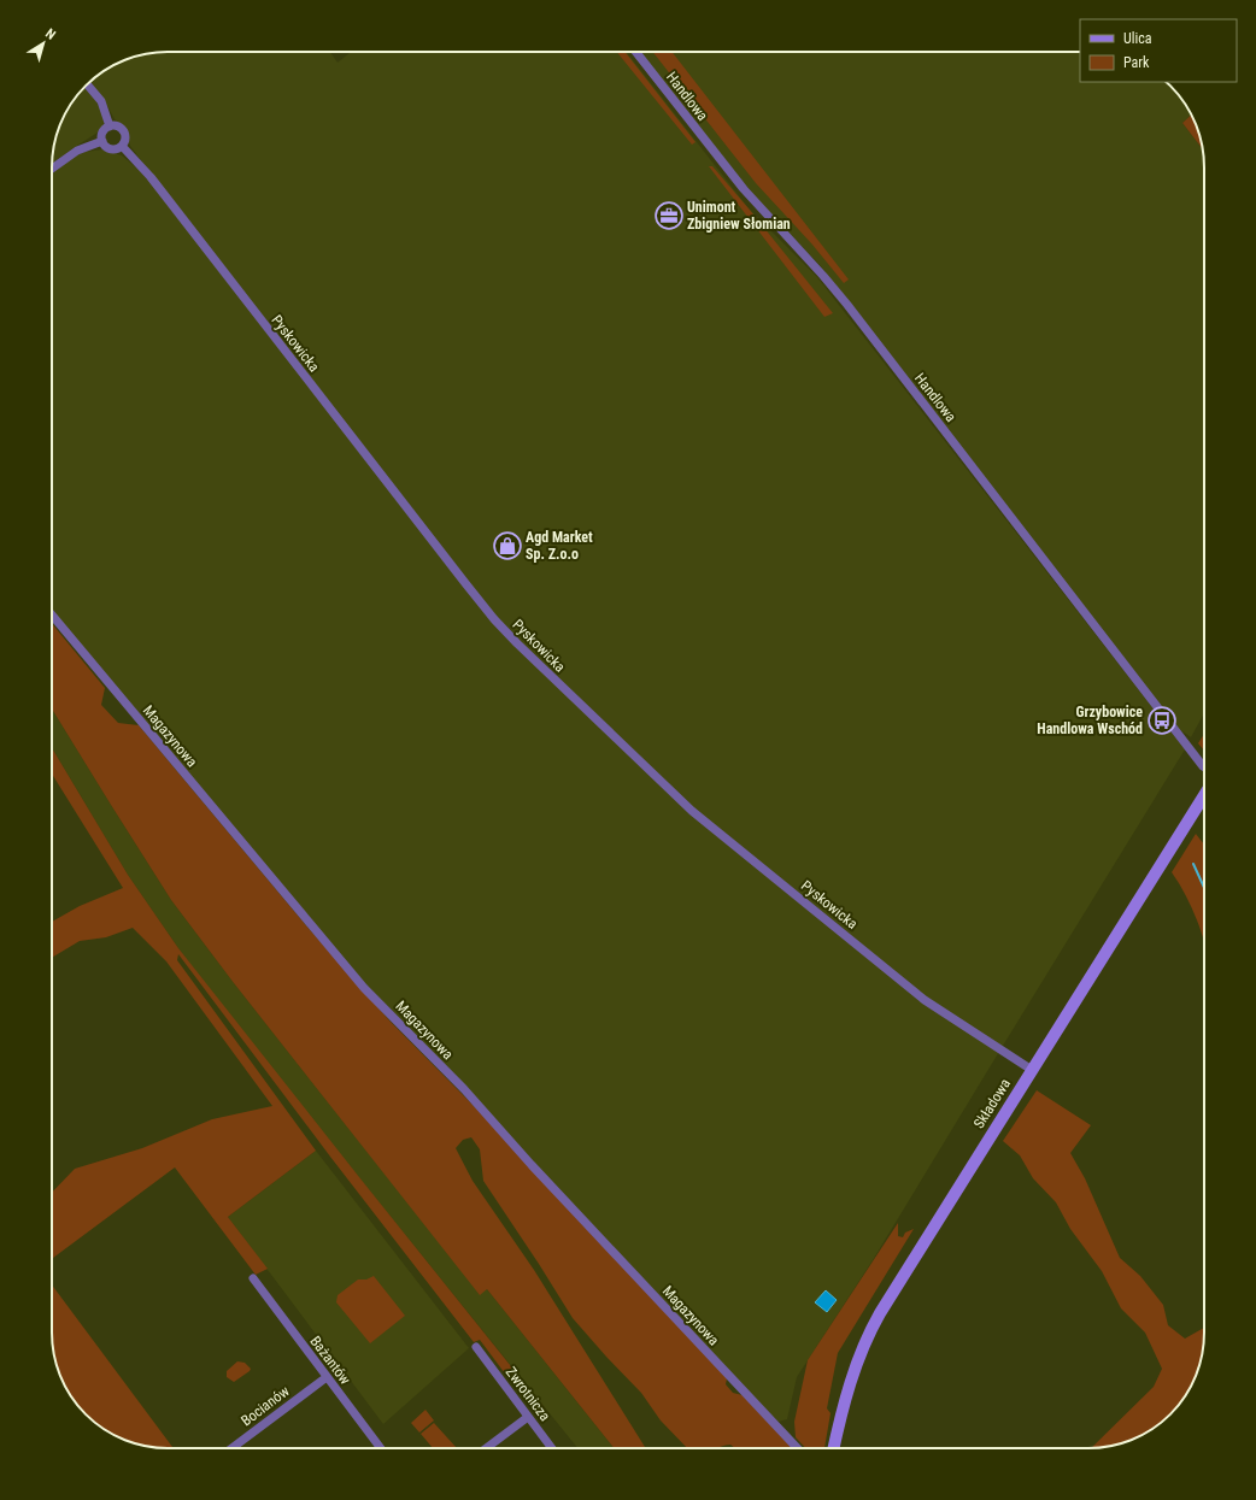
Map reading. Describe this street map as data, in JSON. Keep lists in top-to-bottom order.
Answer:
{
  "streets": {
    "main road": ["Składowa"],
    "street": [
      "Handlowa",
      "Pyskowicka",
      "Magazynowa",
      "Bażantów",
      "Zwrotnicza",
      "Bocianów"
    ]
  },
  "crossings": [
    ["Pyskowicka", "Składowa"],
    ["Bażantów", "Bocianów"]
  ],
  "places": {
    "office": ["Unimont Zbigniew Słomian"],
    "shop": ["Agd Market Sp. Z.o.o"],
    "bus stop": ["Grzybowice Handlowa Wschód"]
  },
  "legend": ["Ulica", "Park"],
  "north": "top right"
}
